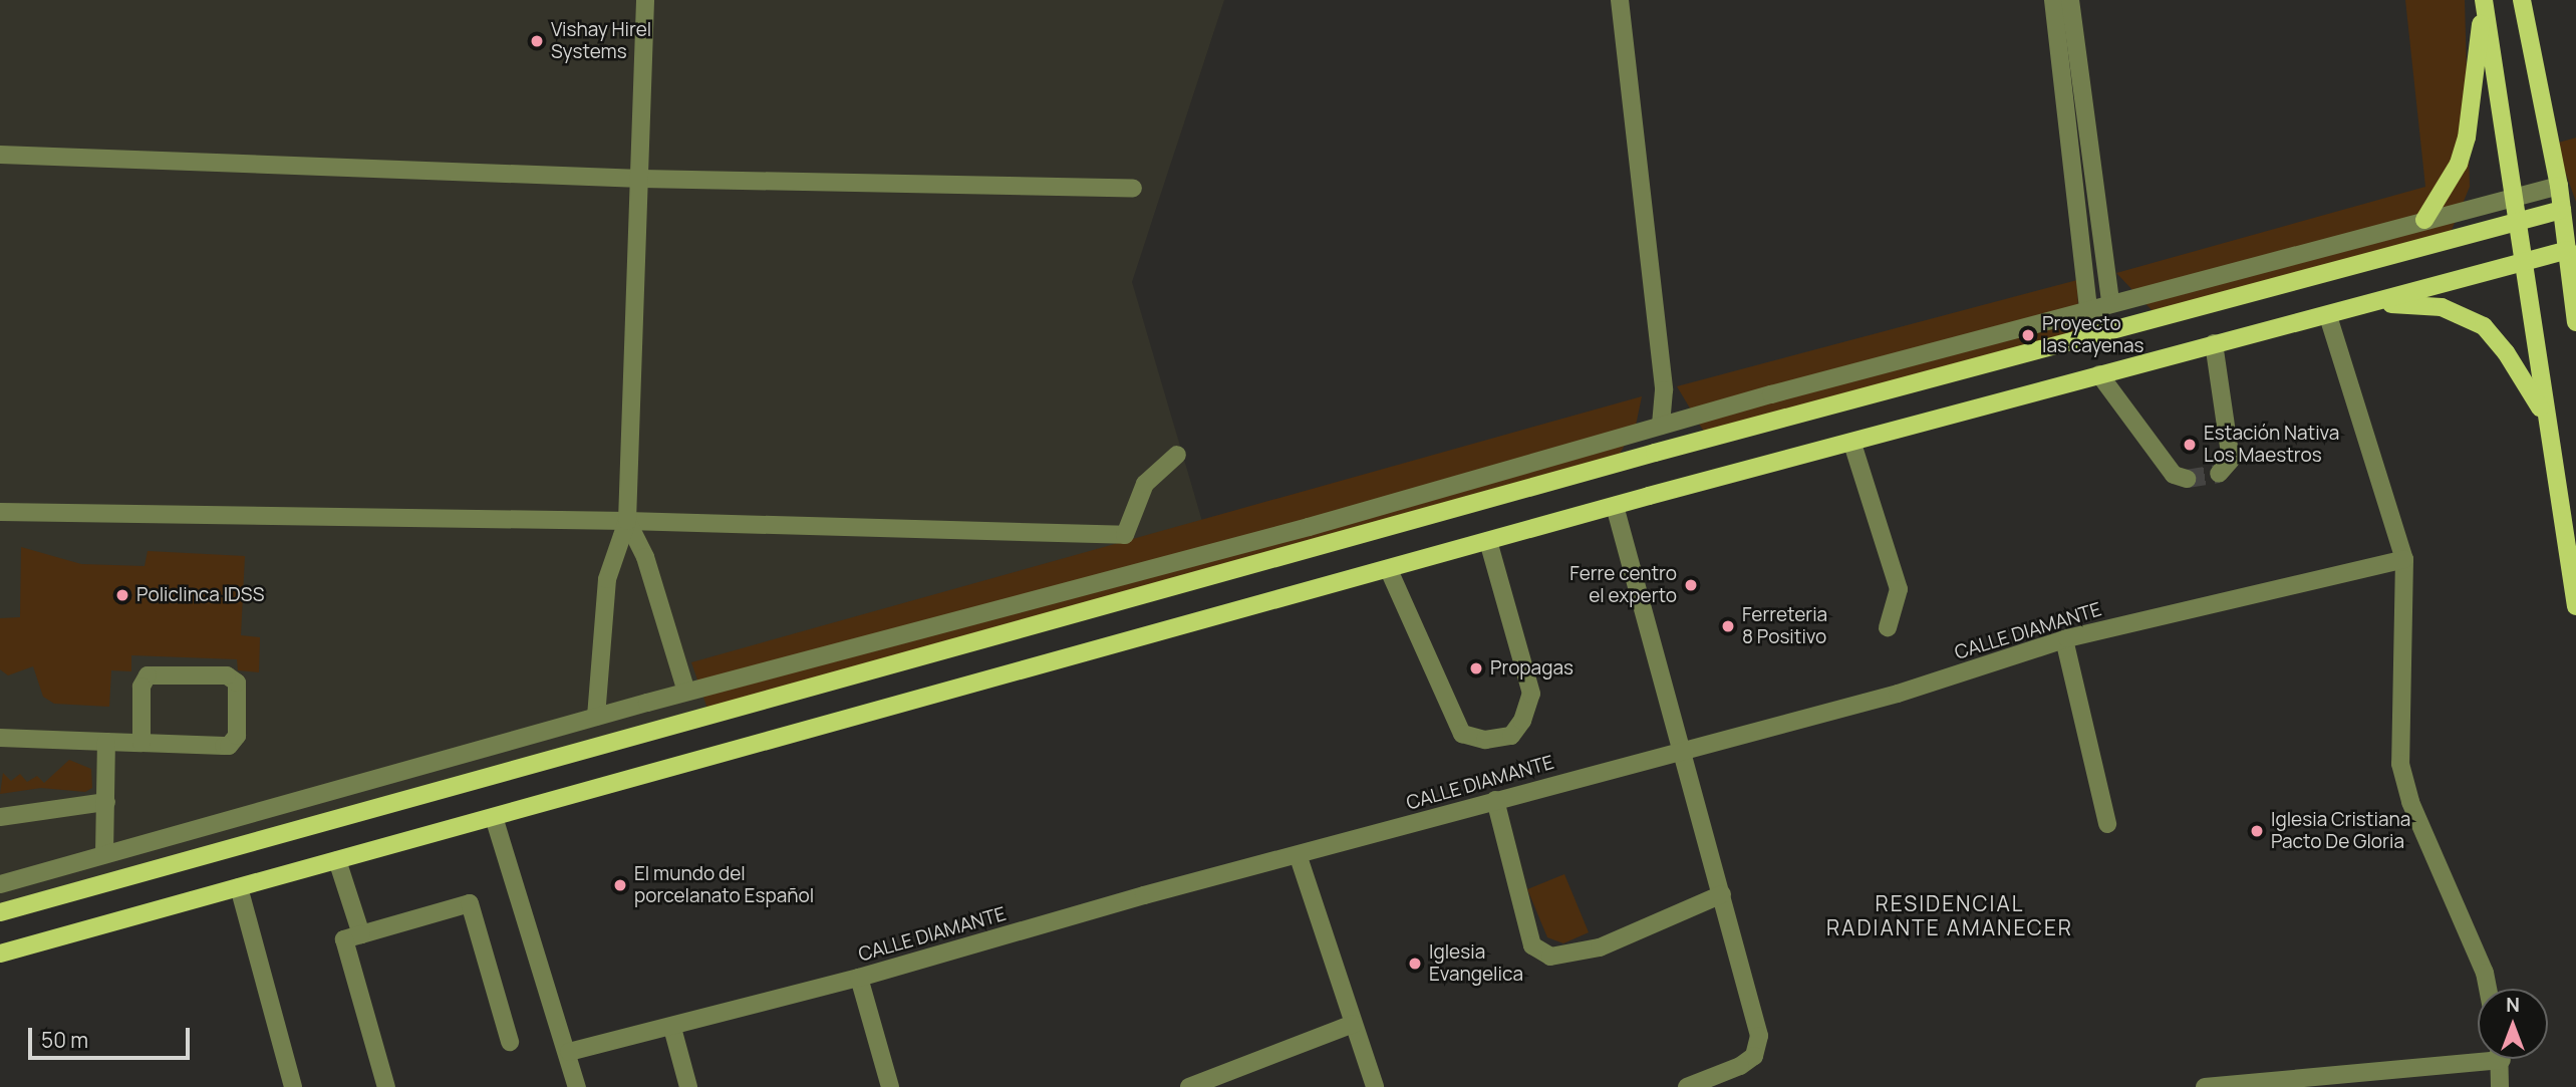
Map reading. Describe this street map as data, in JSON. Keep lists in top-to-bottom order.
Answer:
{
  "streets": {
    "street": ["CALLE DIAMANTE"]
  },
  "districts": ["RESIDENCIAL RADIANTE AMANECER"],
  "places": [
    "Vishay Hirel Systems",
    "Proyecto las cayenas",
    "Estación Nativa Los Maestros",
    "Ferre centro el experto",
    "Policlinca IDSS",
    "Ferreteria 8 Positivo",
    "Propagas",
    "Iglesia Cristiana Pacto De Gloria",
    "El mundo del porcelanato Español",
    "Iglesia Evangelica"
  ],
  "scale_bar": "50 m",
  "north": "top"
}
